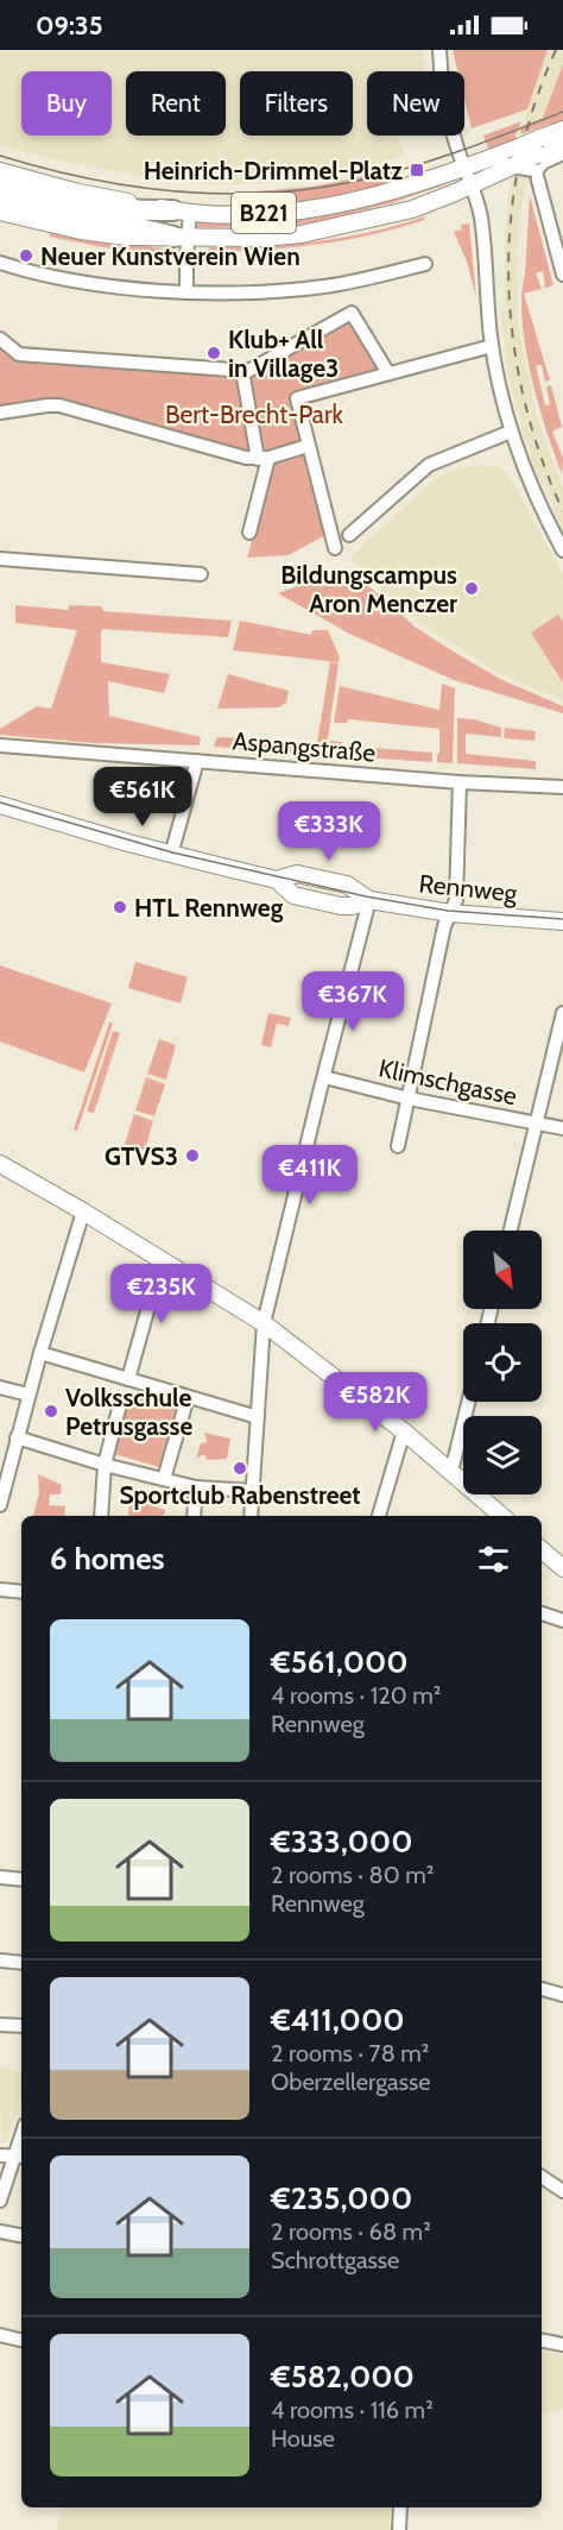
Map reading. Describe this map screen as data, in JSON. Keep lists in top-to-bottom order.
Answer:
{
  "streets": {
    "main road": ["B221", "Rennweg"],
    "street": ["Aspangstraße", "Klimschgasse"]
  },
  "parks": ["Bert-Brecht-Park"],
  "places": {
    "transit": ["Heinrich-Drimmel-Platz"],
    "other": [
      "Neuer Kunstverein Wien",
      "Klub+ All in Village3",
      "Bildungscampus Aron Menczer",
      "HTL Rennweg",
      "GTVS3",
      "Volksschule Petrusgasse",
      "Sportclub Rabenstreet"
    ]
  },
  "north": "bottom right",
  "page": {
    "status": "09:35",
    "chip": [
      "Buy",
      "Rent",
      "Filters",
      "New"
    ],
    "price": [
      "€561K",
      "€333K",
      "€367K",
      "€411K",
      "€235K",
      "€582K"
    ],
    "heading": "6 homes",
    "list": [
      {
        "name": "€561,000",
        "note": "4 rooms · 120 m² · Rennweg"
      },
      {
        "name": "€333,000",
        "note": "2 rooms · 80 m² · Rennweg"
      },
      {
        "name": "€411,000",
        "note": "2 rooms · 78 m² · Oberzellergasse"
      },
      {
        "name": "€235,000",
        "note": "2 rooms · 68 m² · Schrottgasse"
      },
      {
        "name": "€582,000",
        "note": "4 rooms · 116 m² · House"
      }
    ]
  }
}
